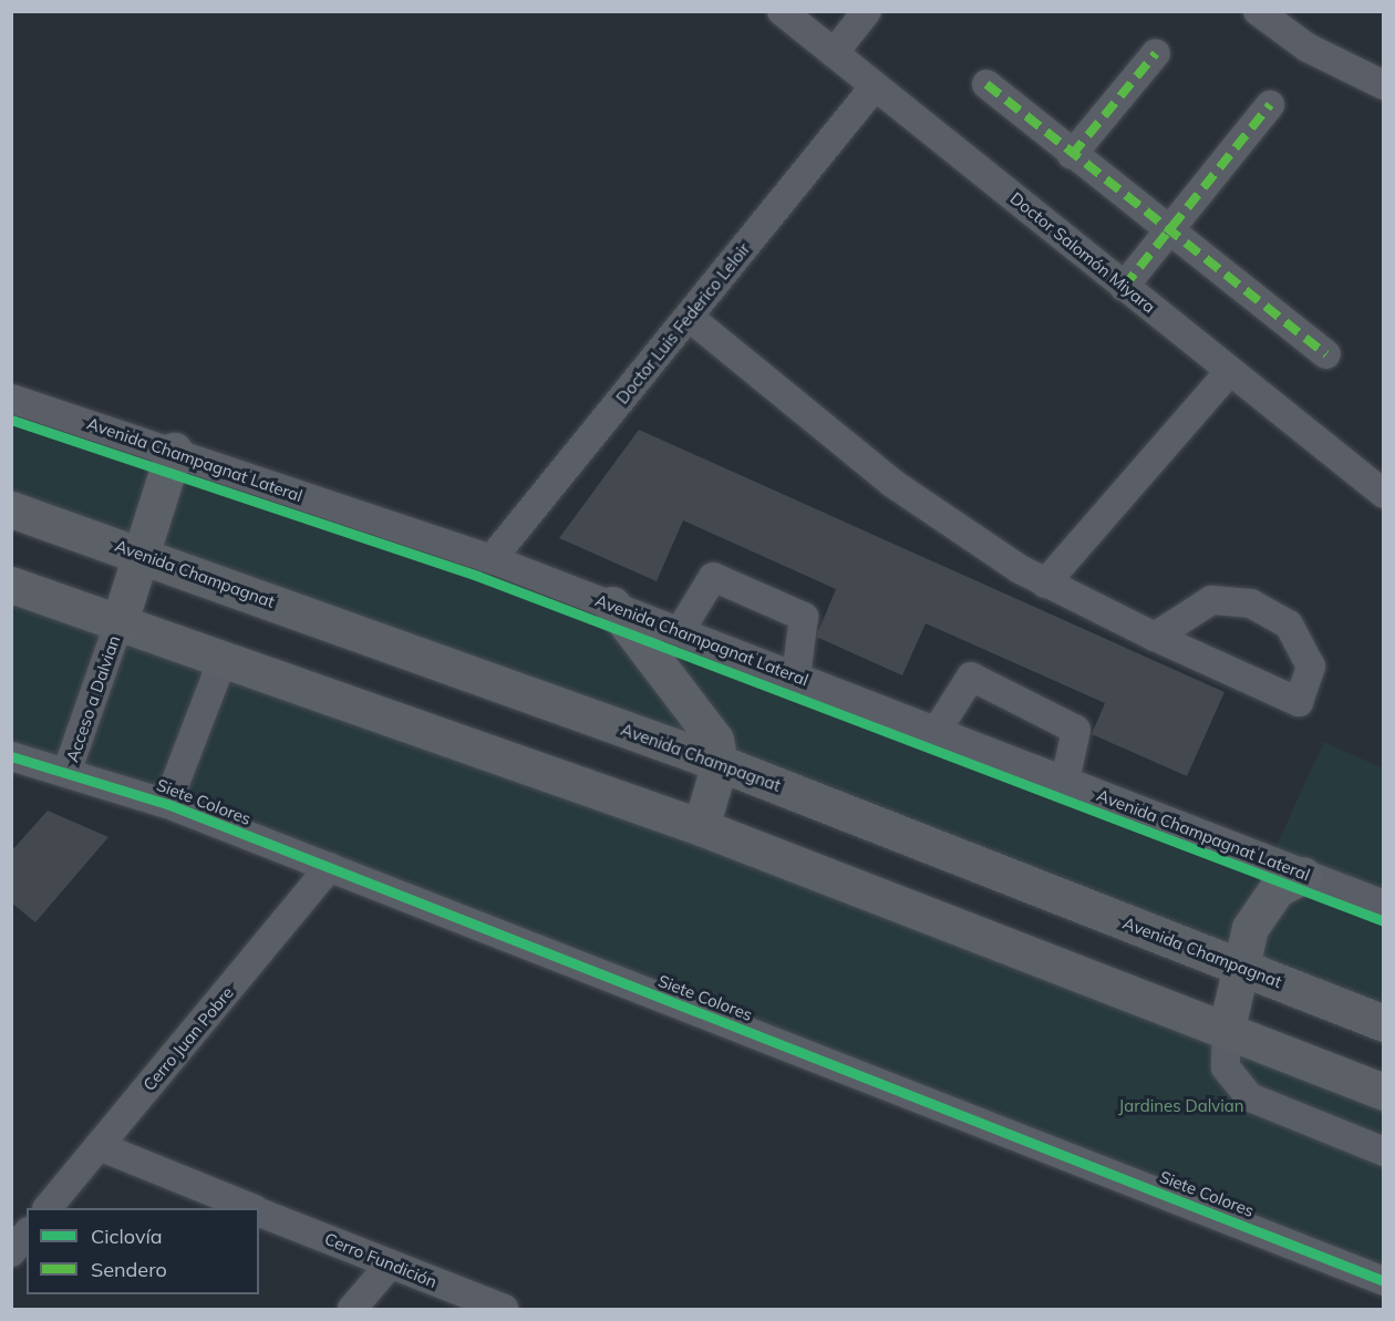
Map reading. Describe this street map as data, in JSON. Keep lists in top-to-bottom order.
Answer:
{
  "streets": {
    "main road": ["Avenida Champagnat"],
    "street": [
      "Doctor Salomón Miyara",
      "Doctor Luis Federico Leloir",
      "Avenida Champagnat Lateral",
      "Acceso a Dalvian",
      "Siete Colores",
      "Cerro Juan Pobre",
      "Cerro Fundición"
    ]
  },
  "crossings": [
    ["Doctor Salomón Miyara", "Doctor Luis Federico Leloir"],
    ["Doctor Luis Federico Leloir", "Avenida Champagnat Lateral"],
    ["Acceso a Dalvian", "Siete Colores"],
    ["Siete Colores", "Cerro Juan Pobre"],
    ["Cerro Juan Pobre", "Cerro Fundición"]
  ],
  "parks": ["Jardines Dalvian"],
  "legend": ["Ciclovía", "Sendero"]
}
